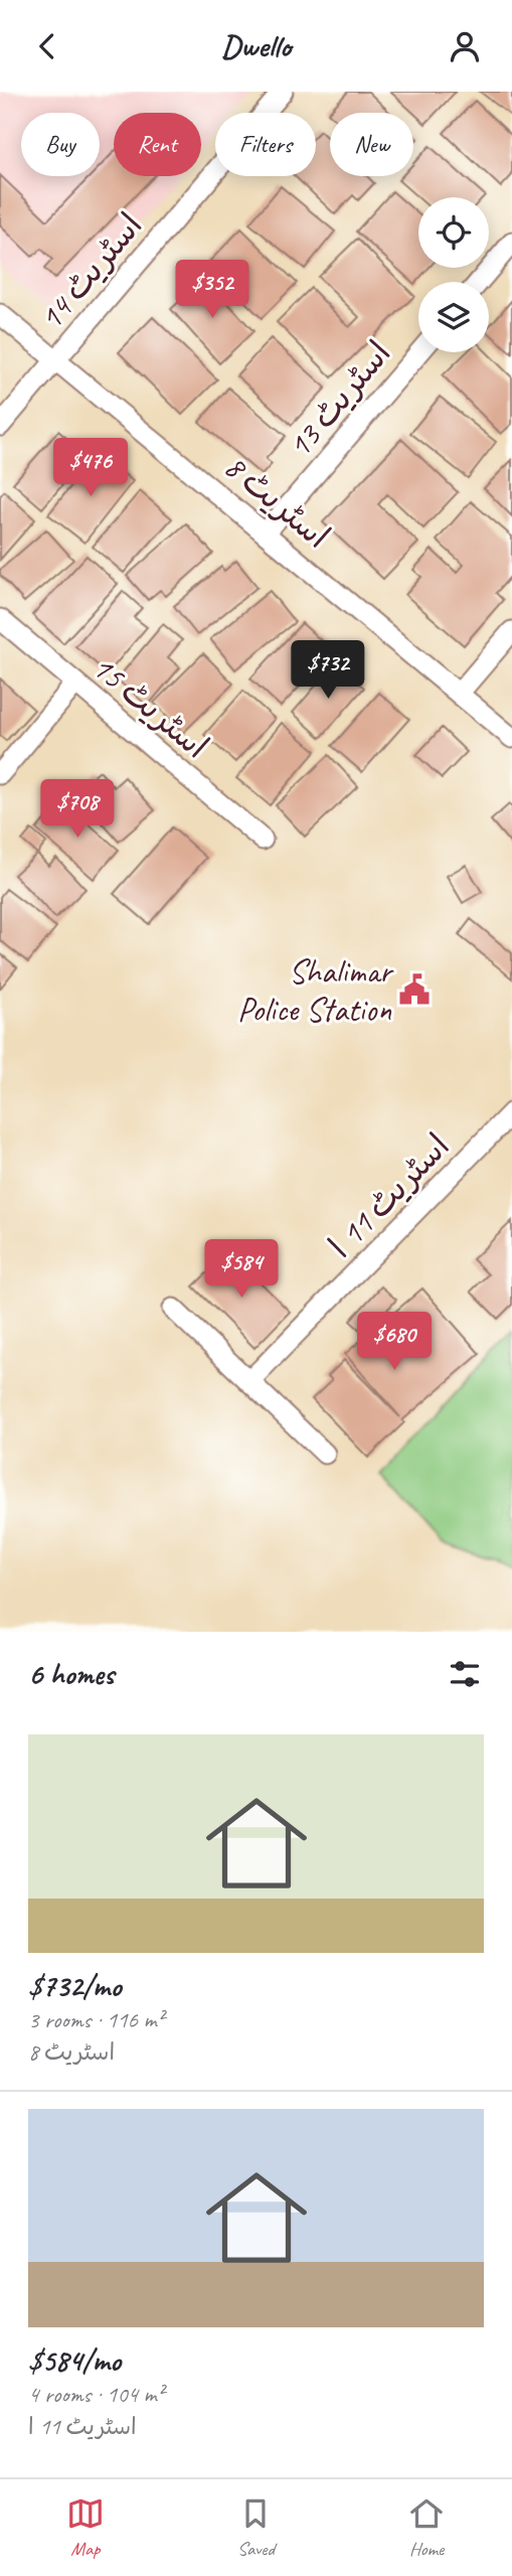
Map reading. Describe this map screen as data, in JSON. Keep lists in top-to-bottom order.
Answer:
{
  "streets": {
    "street": [
      "اسٹریٹ 14",
      "اسٹریٹ 13",
      "اسٹریٹ 8",
      "اسٹریٹ 15",
      "اسٹریٹ 11 ا"
    ]
  },
  "crossings": [
    ["اسٹریٹ 14", "اسٹریٹ 8"],
    ["اسٹریٹ 13", "اسٹریٹ 8"]
  ],
  "places": {
    "public building": ["Shalimar Police Station"]
  },
  "page": {
    "header": "Dwello",
    "chip": [
      "Buy",
      "Rent",
      "Filters",
      "New"
    ],
    "price": [
      "$352",
      "$476",
      "$732",
      "$708",
      "$584",
      "$680"
    ],
    "heading": "6 homes",
    "list": [
      {
        "name": "$732/mo",
        "note": "3 rooms · 116 m² · اسٹریٹ 8"
      },
      {
        "name": "$584/mo",
        "note": "4 rooms · 104 m² · اسٹریٹ 11 ا"
      }
    ],
    "tabs": ["Map", "Saved", "Home"]
  }
}
